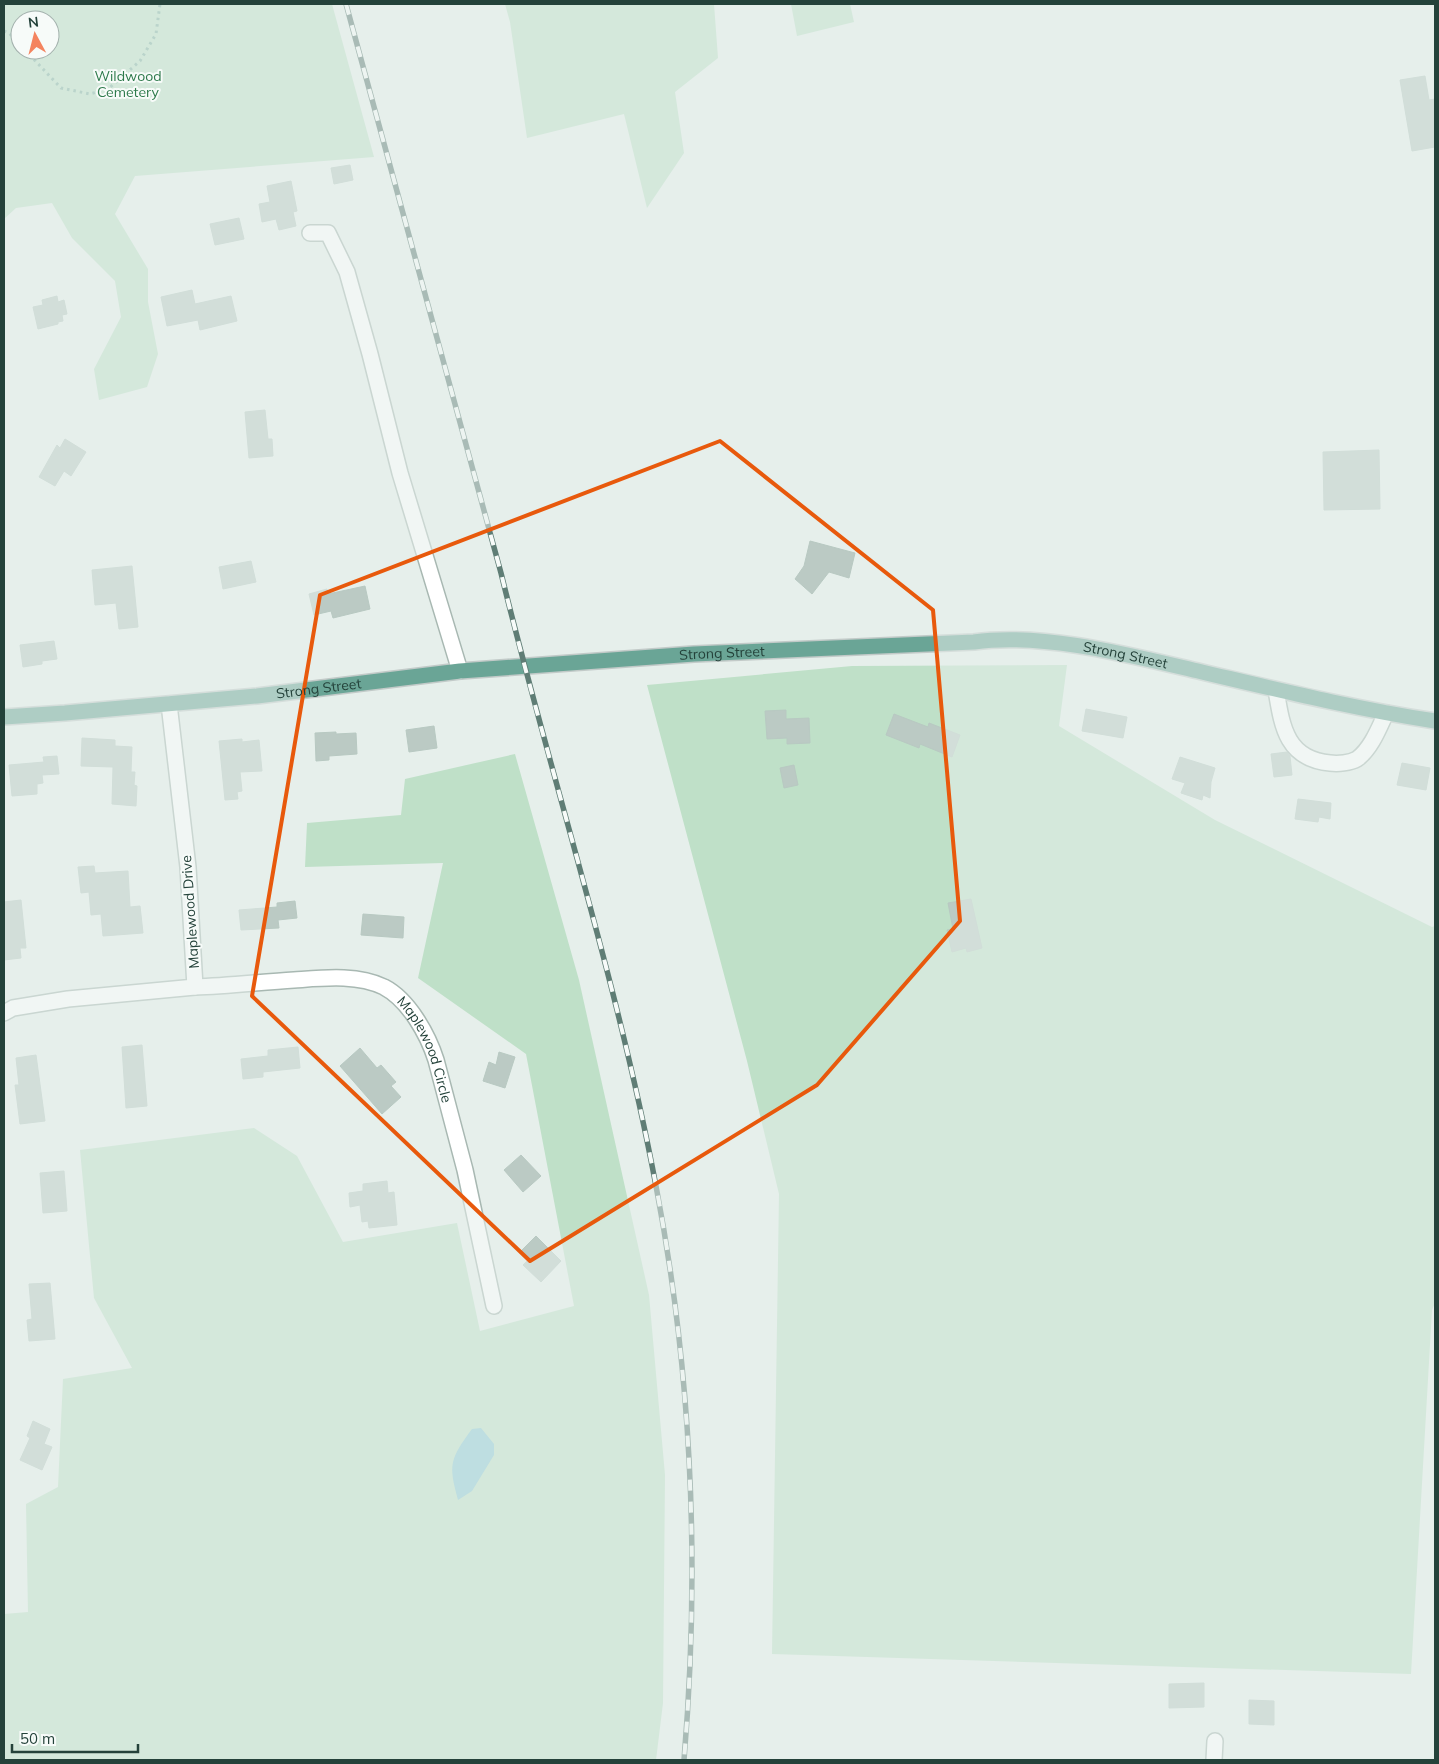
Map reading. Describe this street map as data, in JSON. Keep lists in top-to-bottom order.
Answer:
{
  "streets": {
    "main road": ["Strong Street"],
    "street": ["Maplewood Drive", "Maplewood Circle"]
  },
  "crossings": [
    ["Strong Street", "Maplewood Drive"],
    ["Maplewood Drive", "Maplewood Circle"]
  ],
  "parks": ["Wildwood Cemetery"],
  "scale_bar": "50 m",
  "north": "top"
}
